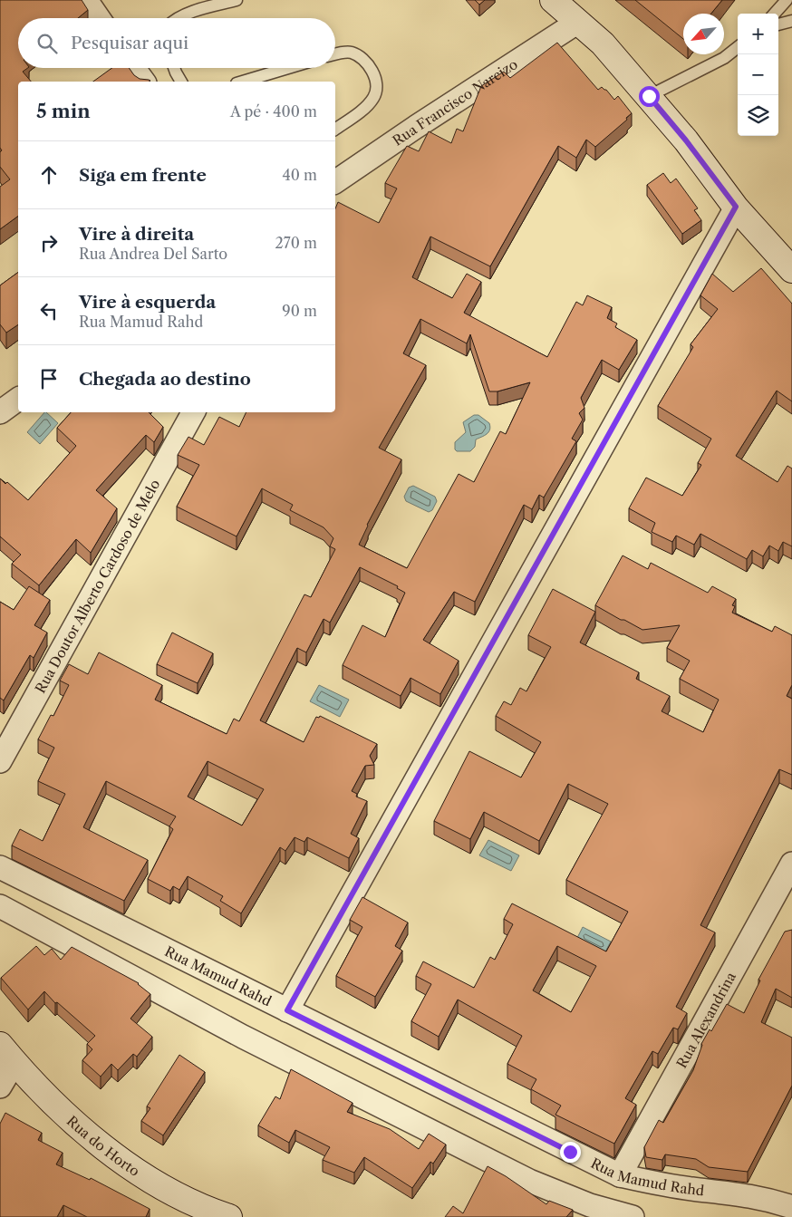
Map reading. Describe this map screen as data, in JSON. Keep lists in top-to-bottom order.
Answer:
{
  "streets": {
    "street": [
      "Rua Francisco Narcizo",
      "Rua Doutor Alberto Cardoso de Melo",
      "Rua Mamud Rahd",
      "Rua Alexandrina",
      "Rua do Horto"
    ]
  },
  "crossings": [
    ["Rua Mamud Rahd", "Rua Alexandrina"]
  ],
  "north": "bottom left",
  "page": {
    "map_buttons": ["+", "−"],
    "search": "Pesquisar aqui",
    "heading": ["5 min", "A pé · 400 m"],
    "list": [
      ["Siga em frente", "40 m"],
      ["Vire à direita", "Rua Andrea Del Sarto", "270 m"],
      ["Vire à esquerda", "Rua Mamud Rahd", "90 m"],
      "Chegada ao destino"
    ]
  }
}
